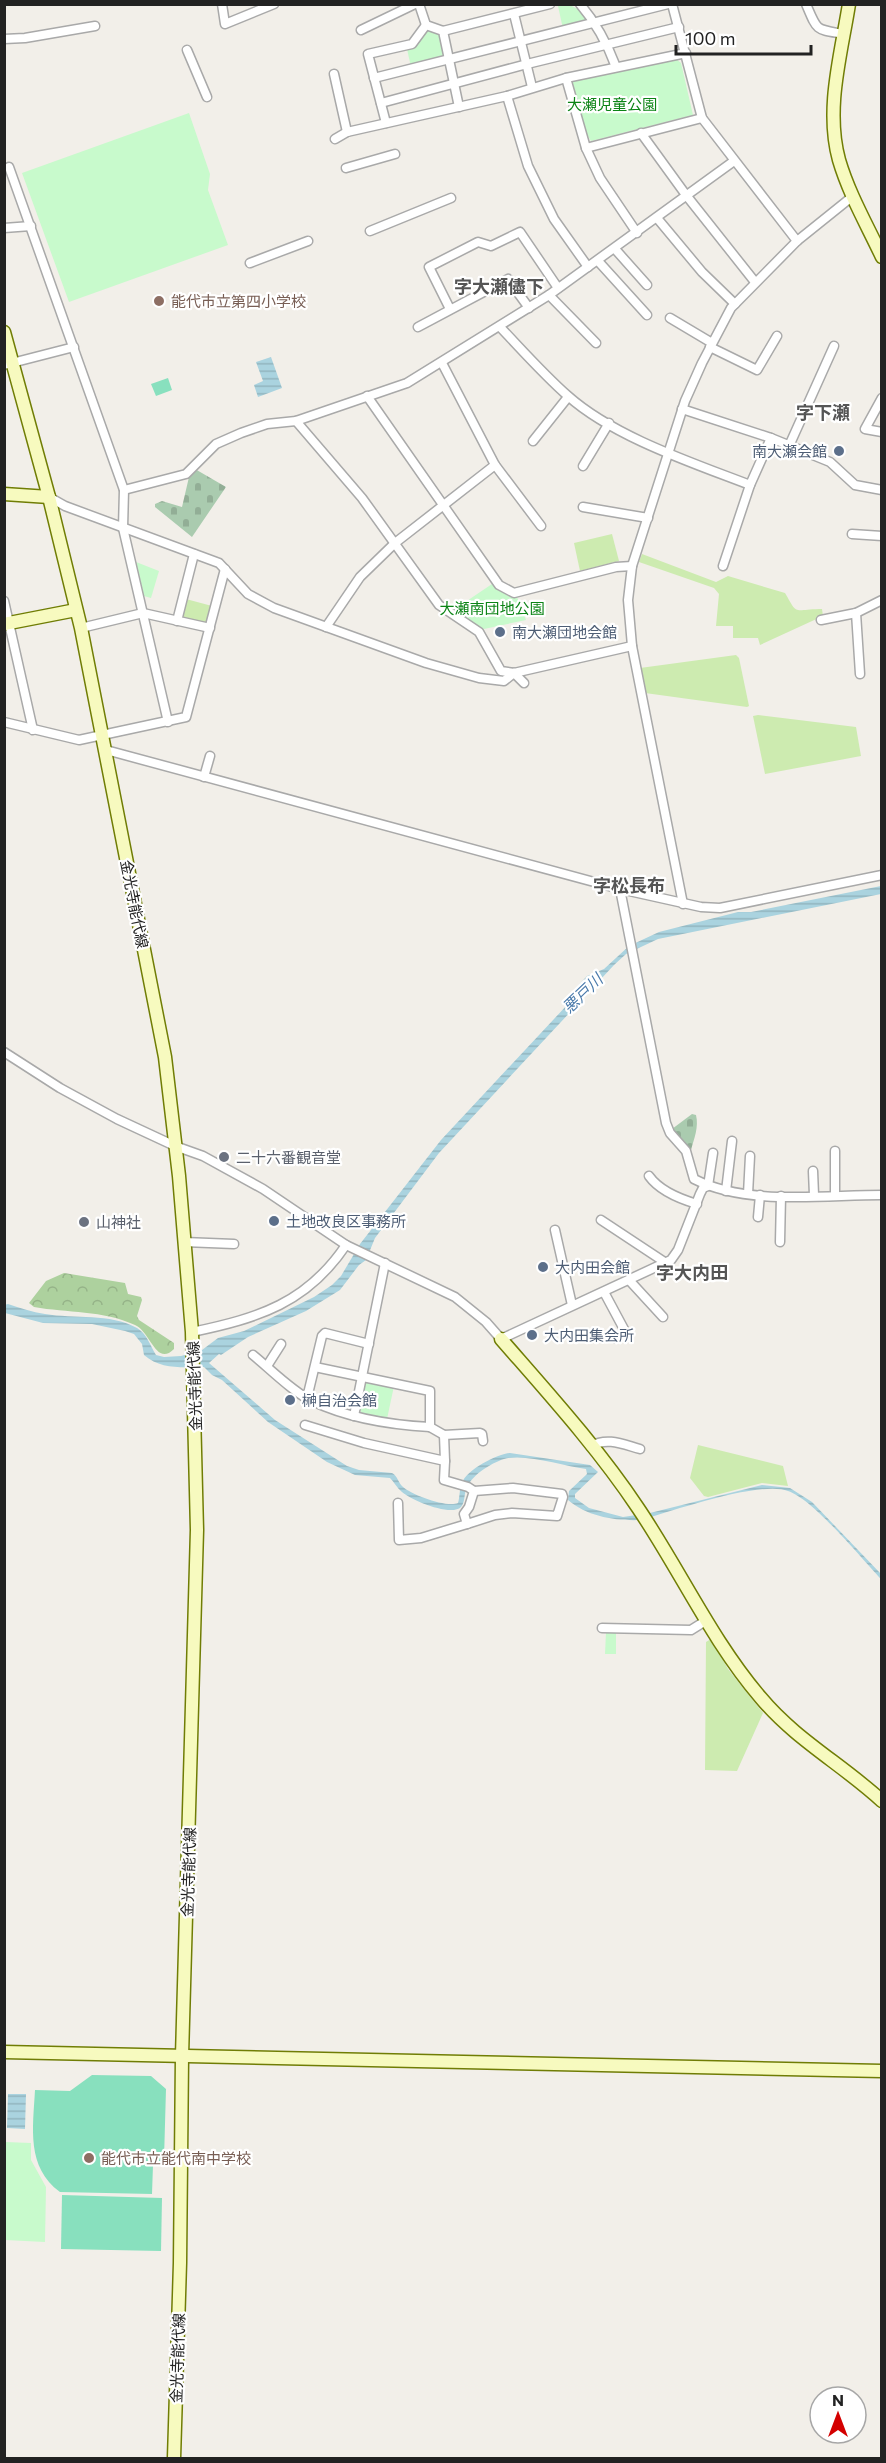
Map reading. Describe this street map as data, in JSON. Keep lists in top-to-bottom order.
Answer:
{
  "streets": {
    "main road": ["金光寺能代線"]
  },
  "districts": [
    "字大瀬儘下",
    "字下瀬",
    "字松長布",
    "字大内田"
  ],
  "water": ["悪戸川"],
  "parks": ["大瀬児童公園", "大瀬南団地公園"],
  "places": [
    "能代市立第四小学校",
    "南大瀬会館",
    "南大瀬団地会館",
    "二十六番観音堂",
    "土地改良区事務所",
    "山神社",
    "大内田会館",
    "大内田集会所",
    "榊自治会館",
    "能代市立能代南中学校"
  ],
  "scale_bar": "100 m",
  "north": "top"
}
